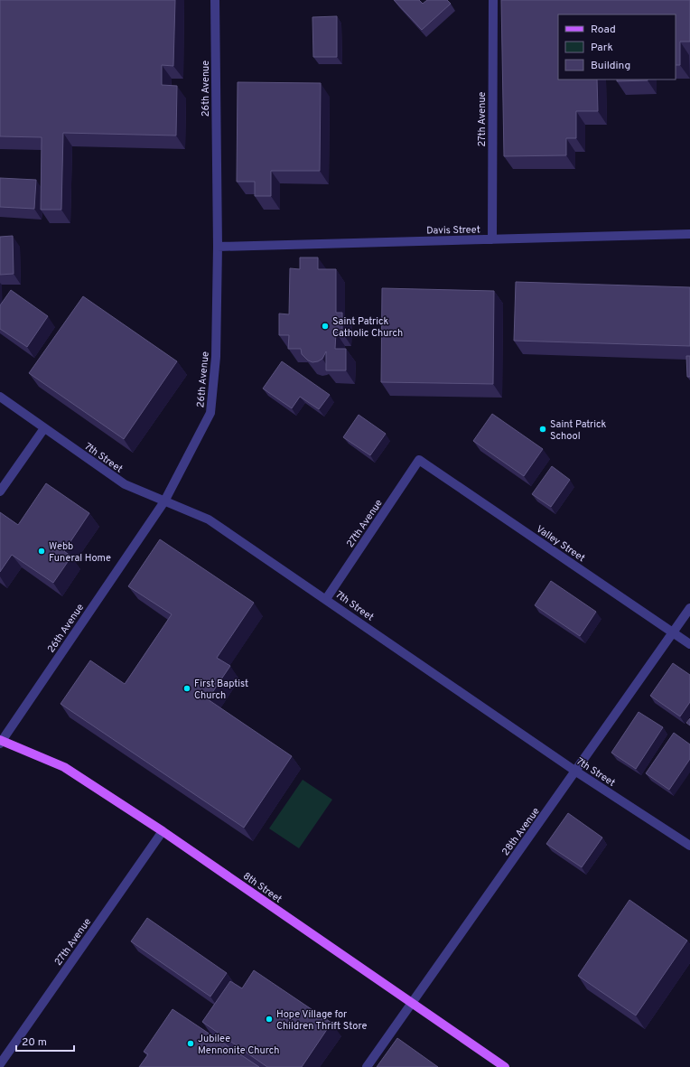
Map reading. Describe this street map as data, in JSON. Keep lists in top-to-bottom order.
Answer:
{
  "streets": {
    "main road": ["8th Street"],
    "street": [
      "26th Avenue",
      "27th Avenue",
      "Davis Street",
      "7th Street",
      "Valley Street",
      "28th Avenue"
    ]
  },
  "crossings": [
    ["26th Avenue", "Davis Street"],
    ["26th Avenue", "7th Street"],
    ["26th Avenue", "8th Street"],
    ["27th Avenue", "Davis Street"],
    ["27th Avenue", "7th Street"],
    ["27th Avenue", "Valley Street"],
    ["27th Avenue", "8th Street"],
    ["7th Street", "28th Avenue"],
    ["Valley Street", "28th Avenue"],
    ["28th Avenue", "8th Street"]
  ],
  "places": [
    "Saint Patrick Catholic Church",
    "Saint Patrick School",
    "Webb Funeral Home",
    "First Baptist Church",
    "Hope Village for Children Thrift Store",
    "Jubilee Mennonite Church"
  ],
  "legend": ["Road", "Park", "Building"],
  "scale_bar": "20 m"
}
